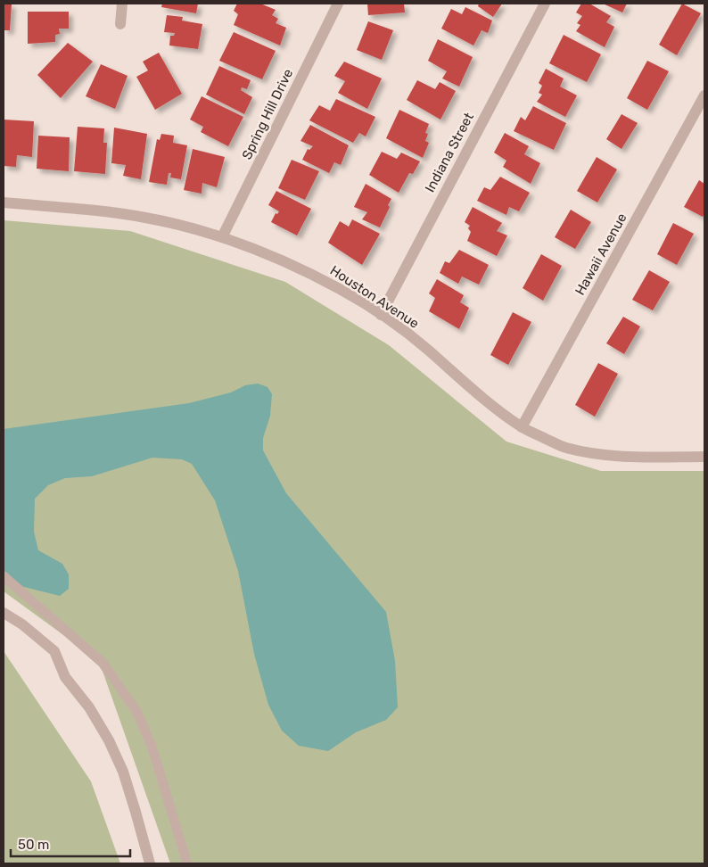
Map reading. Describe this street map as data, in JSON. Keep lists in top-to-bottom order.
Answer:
{
  "streets": {
    "street": [
      "Spring Hill Drive",
      "Indiana Street",
      "Hawaii Avenue",
      "Houston Avenue"
    ]
  },
  "crossings": [
    ["Spring Hill Drive", "Houston Avenue"],
    ["Indiana Street", "Houston Avenue"],
    ["Hawaii Avenue", "Houston Avenue"]
  ],
  "scale_bar": "50 m"
}
